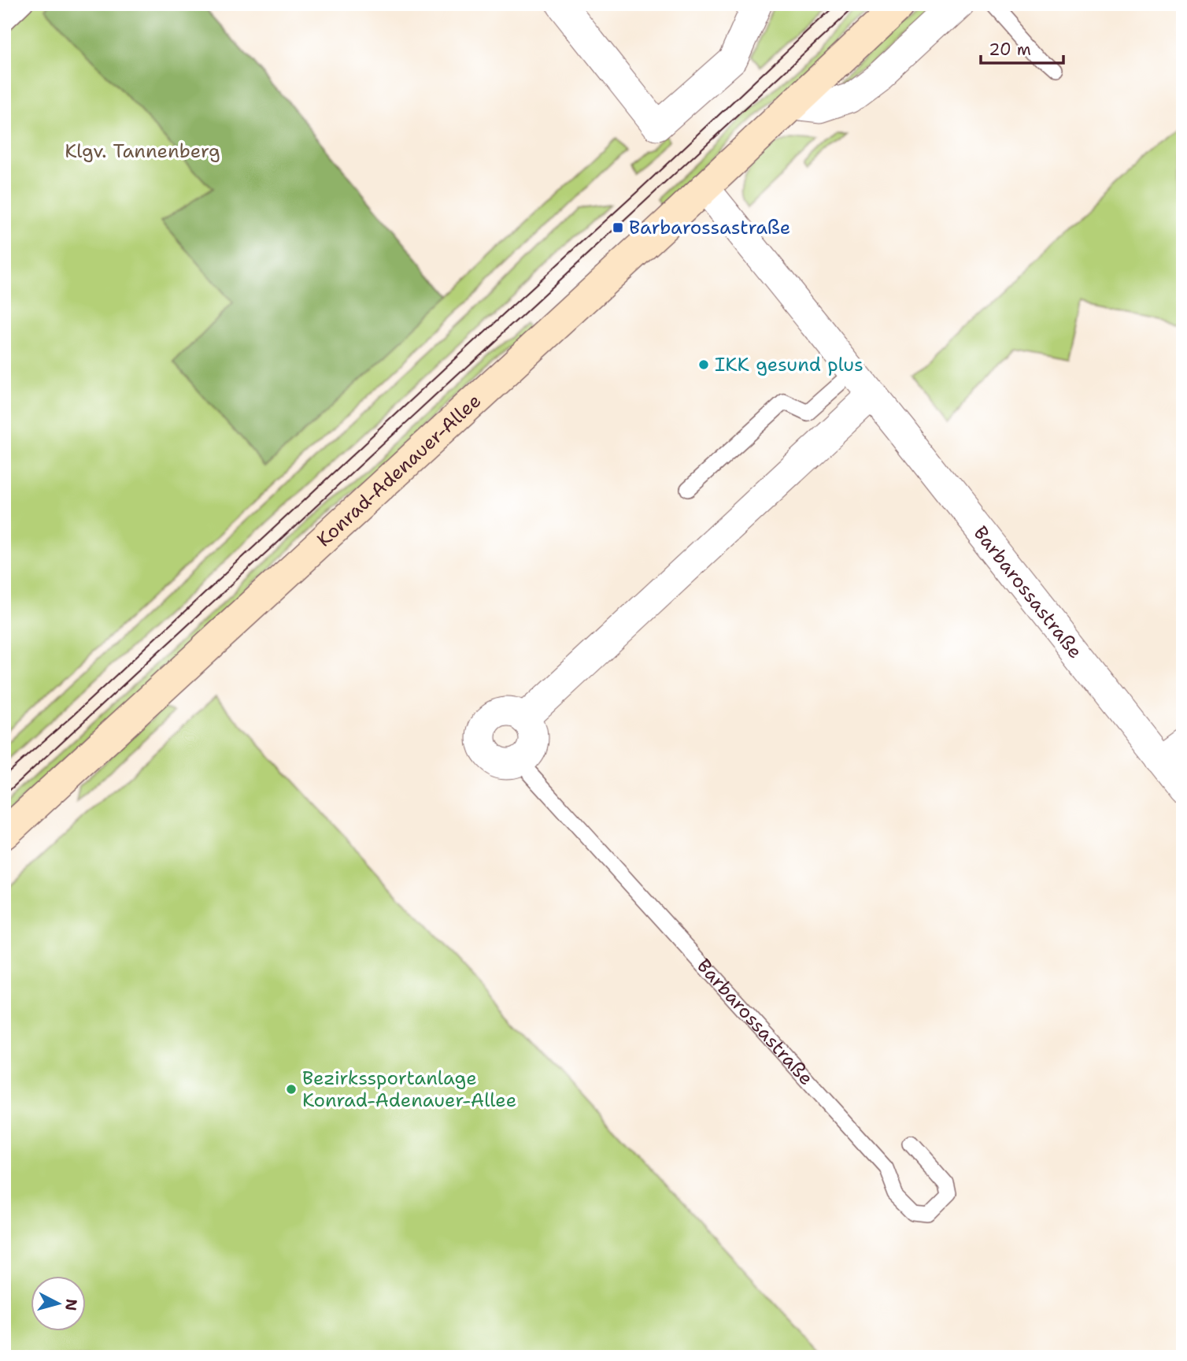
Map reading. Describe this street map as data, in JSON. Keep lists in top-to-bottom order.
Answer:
{
  "streets": {
    "main road": ["Konrad-Adenauer-Allee"],
    "street": ["Barbarossastraße"]
  },
  "crossings": [
    ["Konrad-Adenauer-Allee", "Barbarossastraße"]
  ],
  "parks": ["Klgv. Tannenberg"],
  "places": {
    "transit": ["Barbarossastraße"],
    "other": ["IKK gesund plus", "Bezirkssportanlage Konrad-Adenauer-Allee"]
  },
  "scale_bar": "20 m",
  "north": "right"
}
